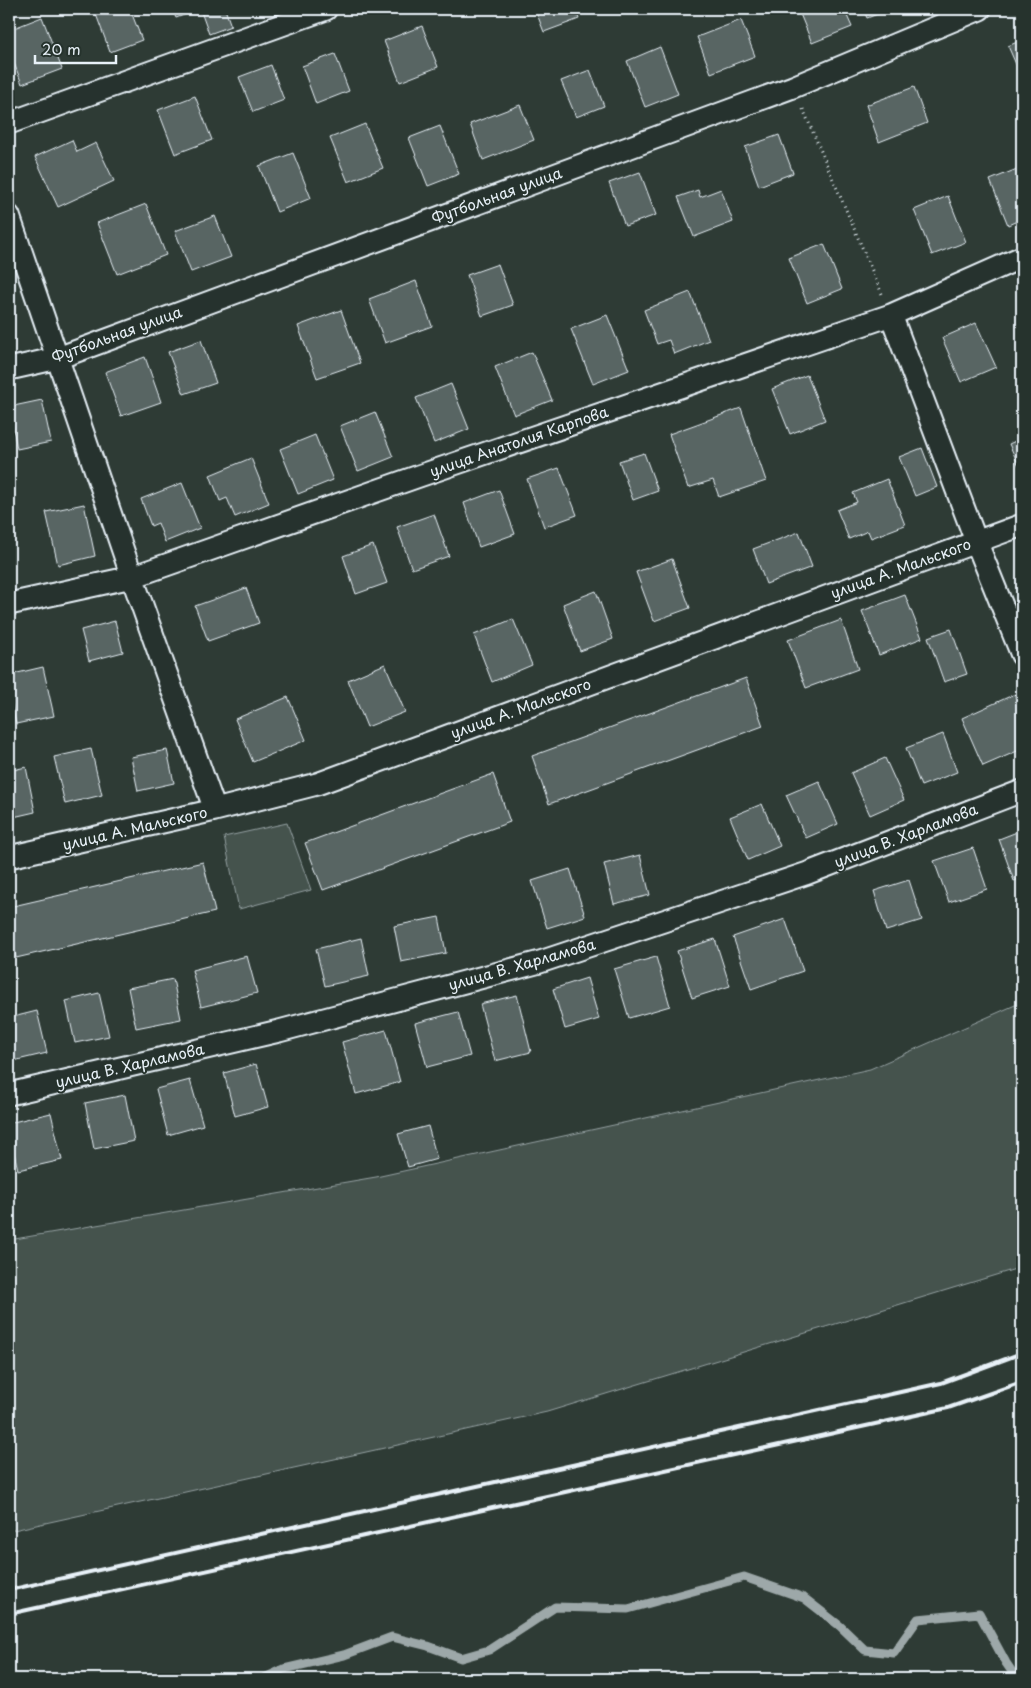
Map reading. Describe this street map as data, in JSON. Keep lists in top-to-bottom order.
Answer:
{
  "streets": {
    "street": [
      "Футбольная улица",
      "улица Анатолия Карпова",
      "улица А. Мальского",
      "улица В. Харламова"
    ]
  },
  "scale_bar": "20 m"
}
